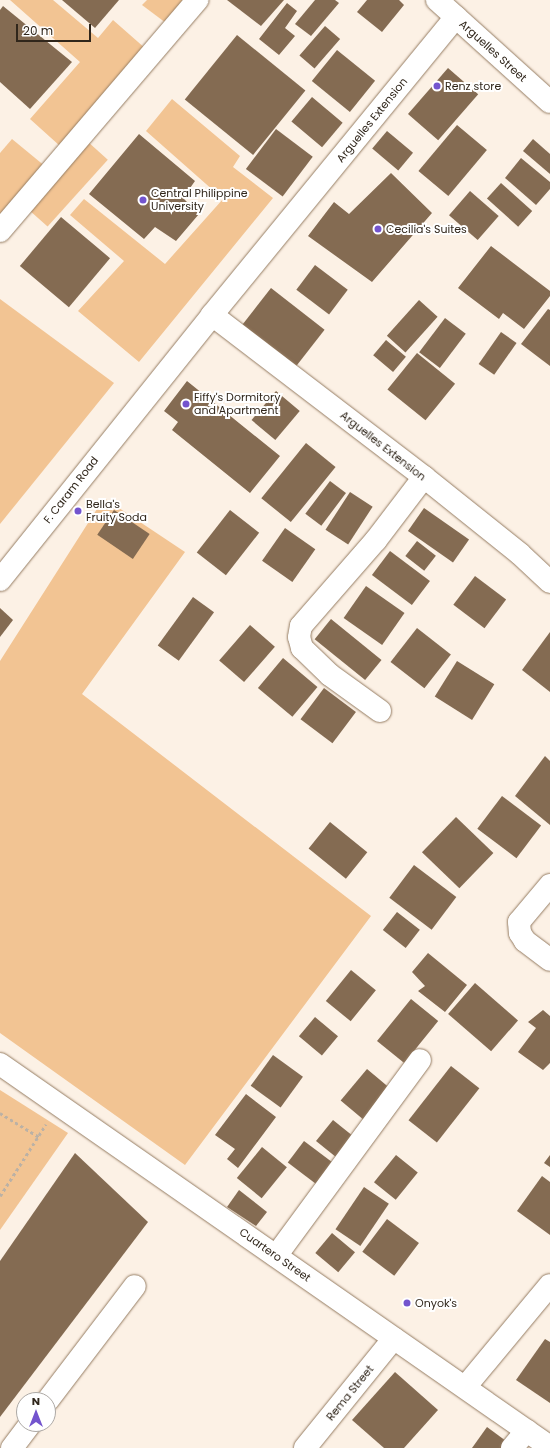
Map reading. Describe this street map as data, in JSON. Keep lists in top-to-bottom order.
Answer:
{
  "streets": {
    "street": [
      "Arguelles Street",
      "Arguelles Extension",
      "F. Caram Road",
      "Cuartero Street",
      "Rema Street"
    ]
  },
  "crossings": [
    ["Arguelles Street", "Arguelles Extension"],
    ["Arguelles Extension", "F. Caram Road"],
    ["Cuartero Street", "Rema Street"]
  ],
  "places": [
    "Renz store",
    "Central Philippine University",
    "Cecilia's Suites",
    "Fiffy's Dormitory and Apartment",
    "Bella's Fruity Soda",
    "Onyok's"
  ],
  "scale_bar": "20 m",
  "north": "top"
}
